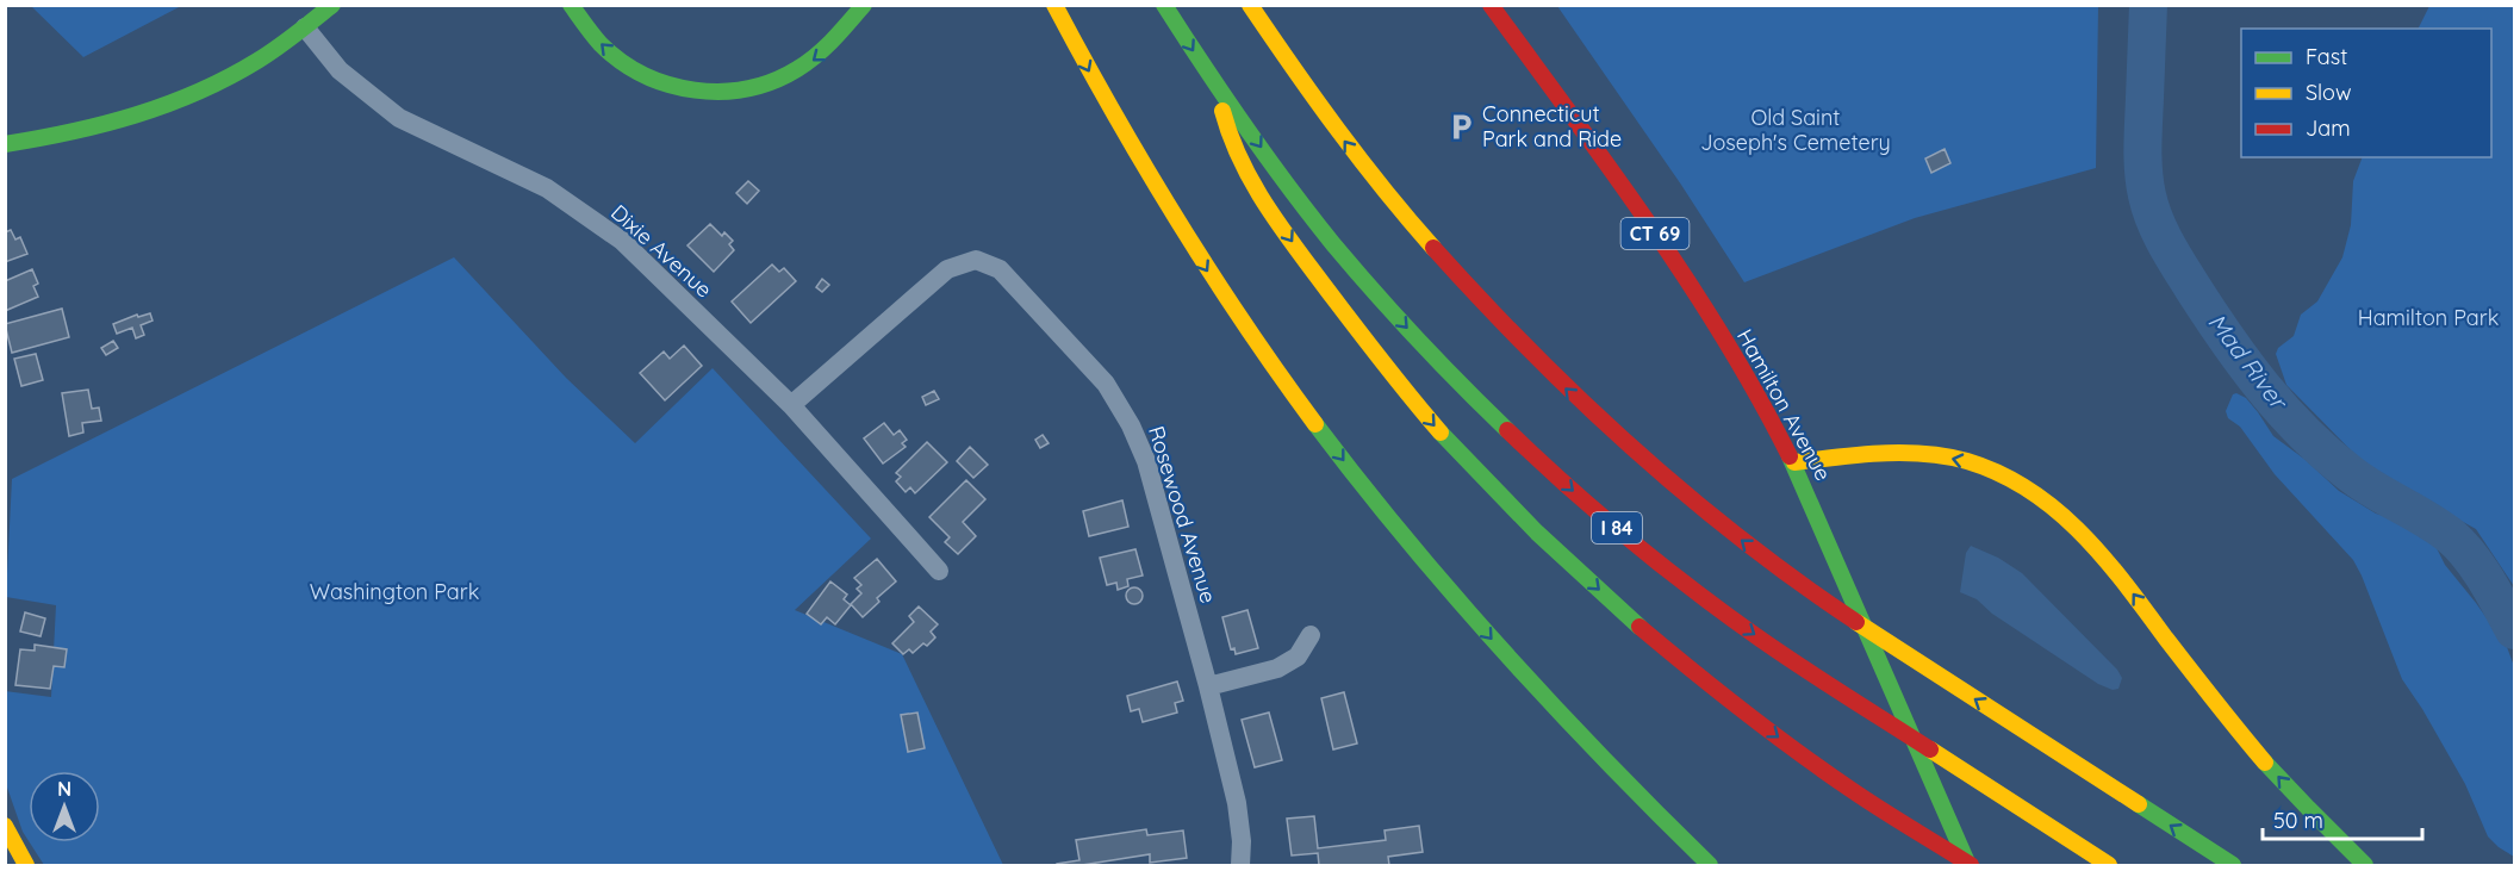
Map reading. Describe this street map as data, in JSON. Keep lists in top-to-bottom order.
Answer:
{
  "streets": {
    "main road": ["CT 69", "Hamilton Avenue", "I 84"],
    "street": ["Dixie Avenue", "Rosewood Avenue"]
  },
  "crossings": [
    ["Dixie Avenue", "Rosewood Avenue"]
  ],
  "water": ["Mad River"],
  "parks": ["Old Saint Joseph's Cemetery", "Hamilton Park", "Washington Park"],
  "places": {
    "parking": ["Connecticut Park and Ride"]
  },
  "legend": ["Fast", "Slow", "Jam"],
  "scale_bar": "50 m",
  "north": "top"
}
